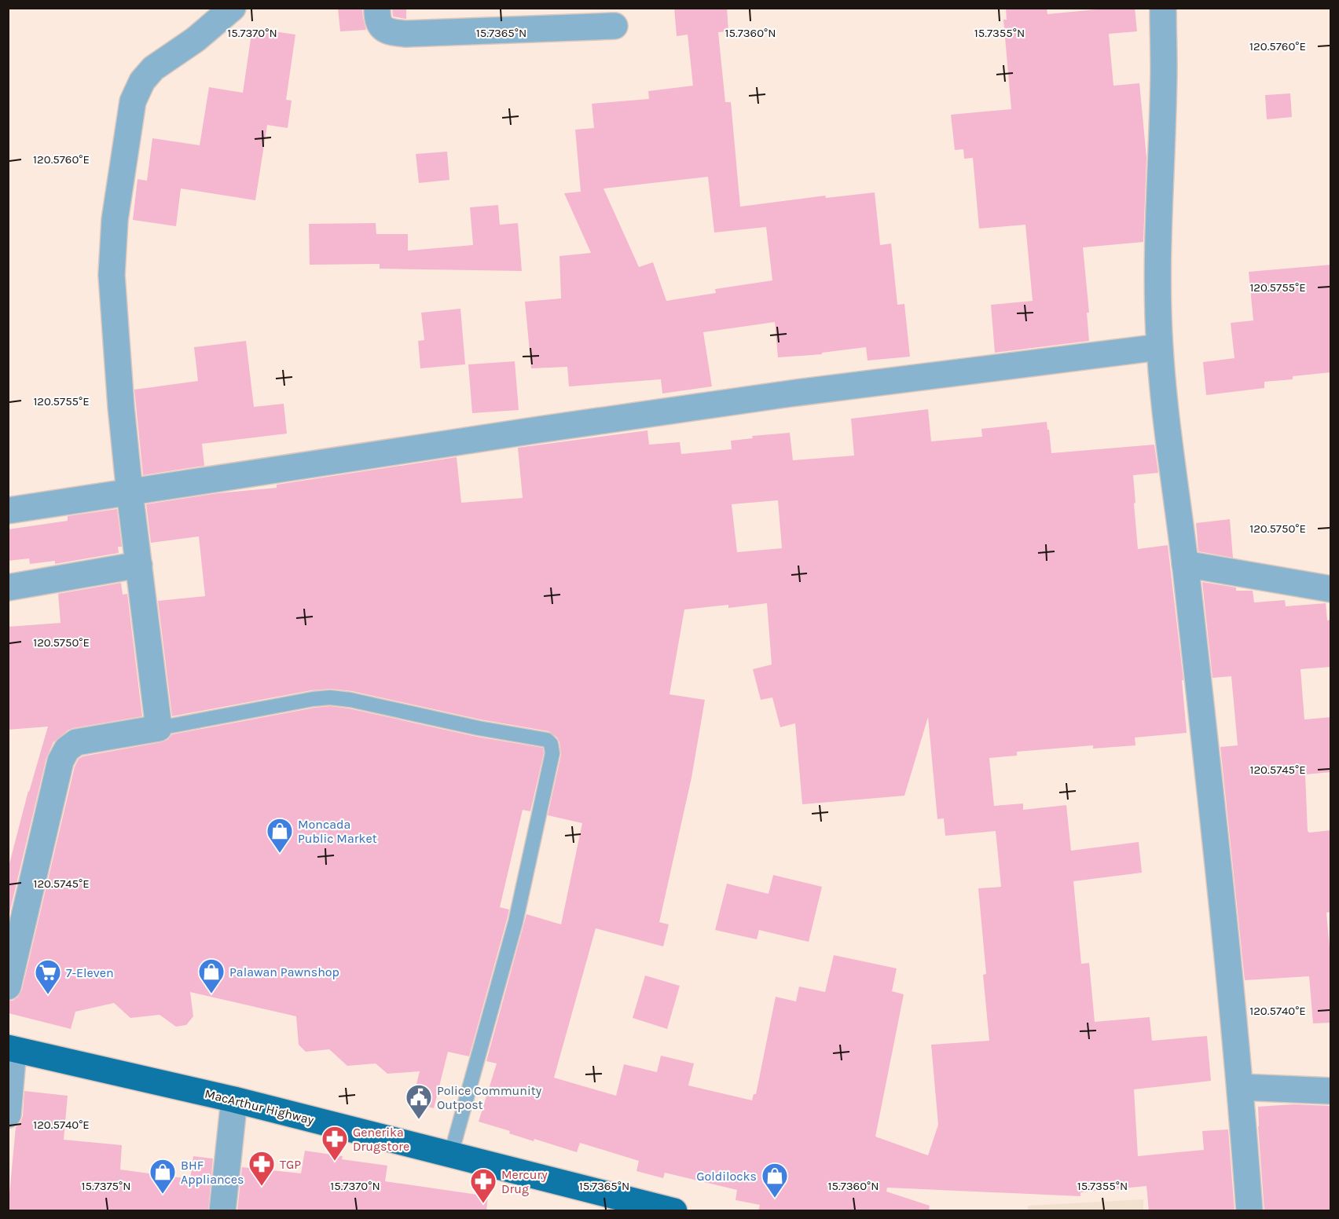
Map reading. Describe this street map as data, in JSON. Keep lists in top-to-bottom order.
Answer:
{
  "streets": {
    "highway": ["MacArthur Highway"]
  },
  "places": {
    "shop": [
      "Moncada Public Market",
      "Palawan Pawnshop",
      "BHF Appliances",
      "Goldilocks"
    ],
    "supermarket": ["7-Eleven"],
    "public building": ["Police Community Outpost"],
    "pharmacy": ["Generika Drugstore", "TGP", "Mercury Drug"]
  },
  "coordinates": [
    "15.7370°N",
    "15.7365°N",
    "15.7360°N",
    "15.7355°N",
    "120.5760°E",
    "120.5755°E",
    "120.5750°E",
    "120.5745°E",
    "120.5740°E",
    "15.7375°N"
  ]
}
